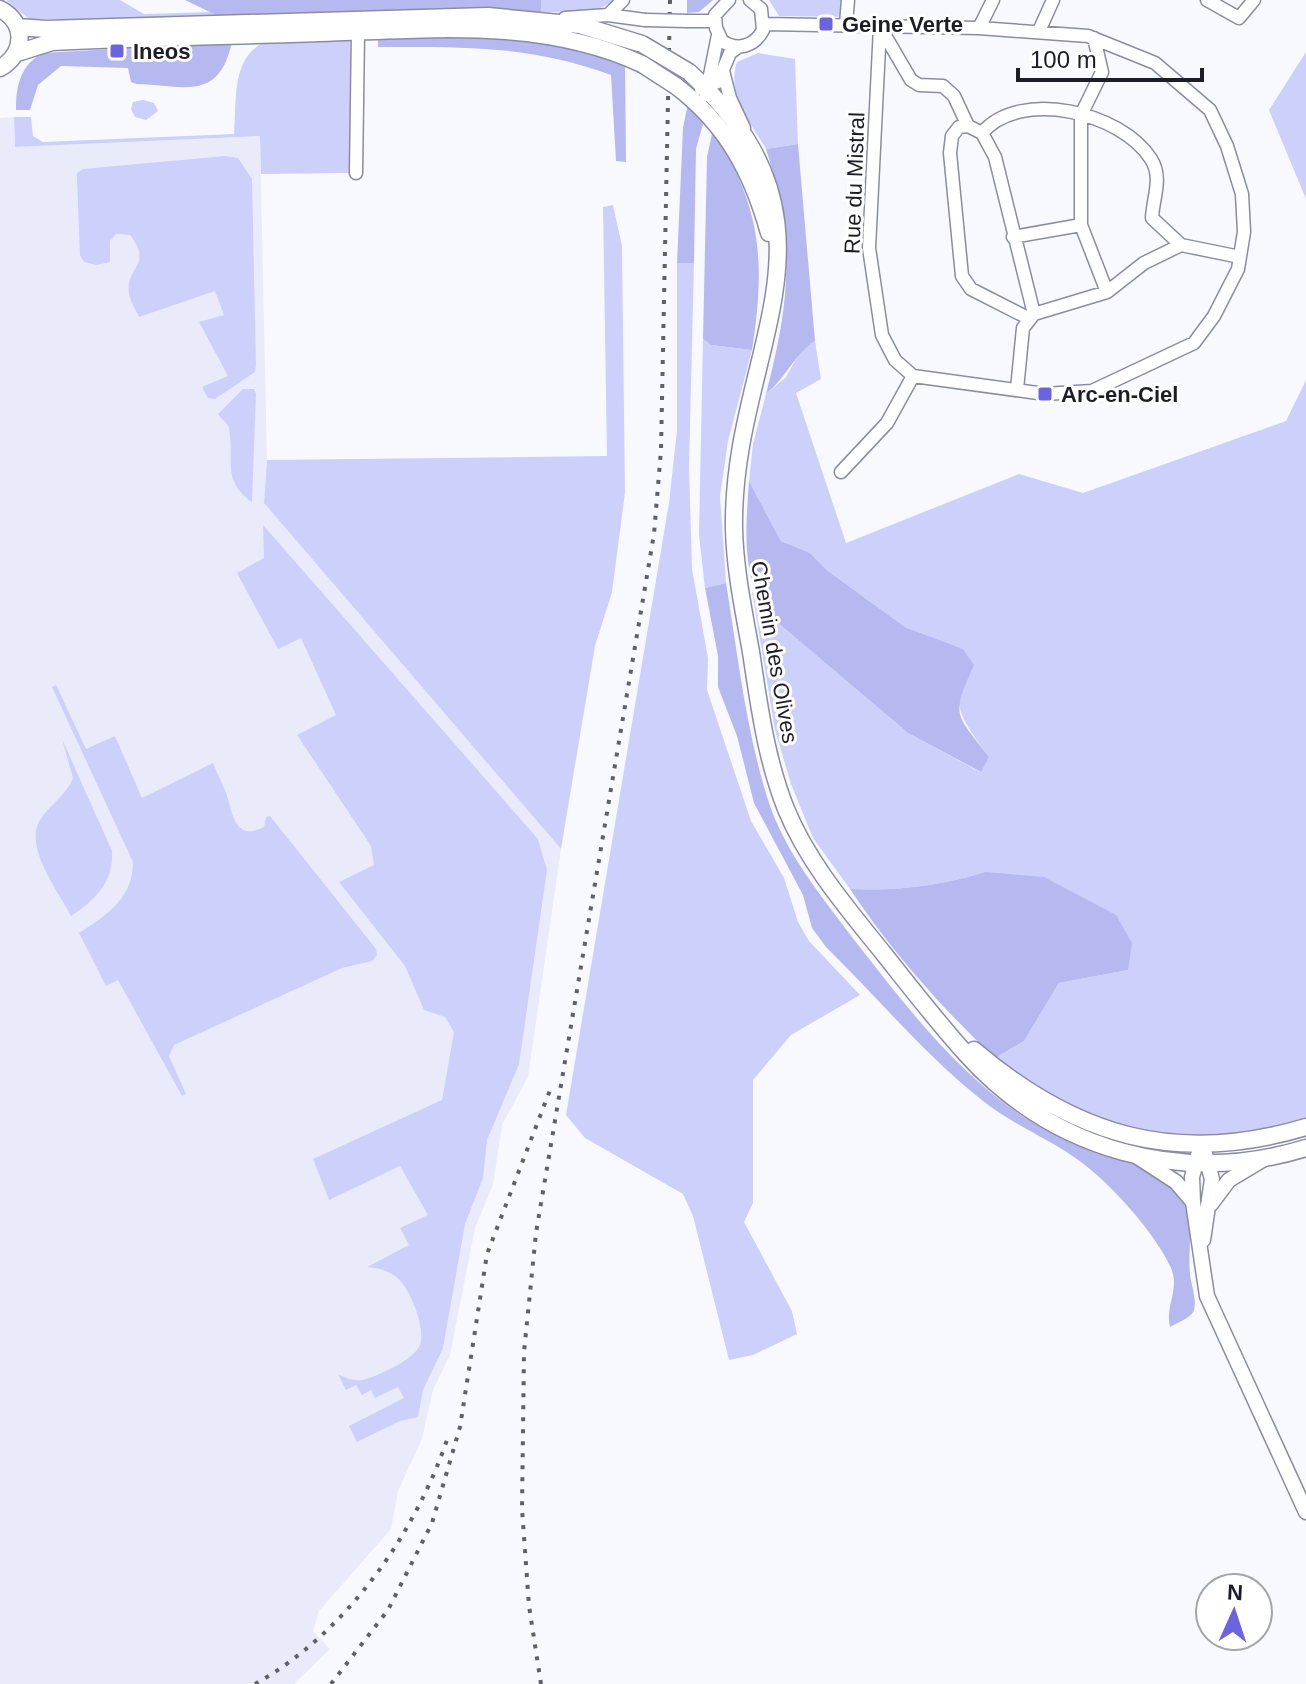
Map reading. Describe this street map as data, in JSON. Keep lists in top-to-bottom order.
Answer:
{
  "streets": {
    "main road": ["Chemin des Olives"],
    "street": ["Rue du Mistral"]
  },
  "places": {
    "transit": ["Geine Verte", "Ineos", "Arc-en-Ciel"]
  },
  "scale_bar": "100 m",
  "north": "top"
}
